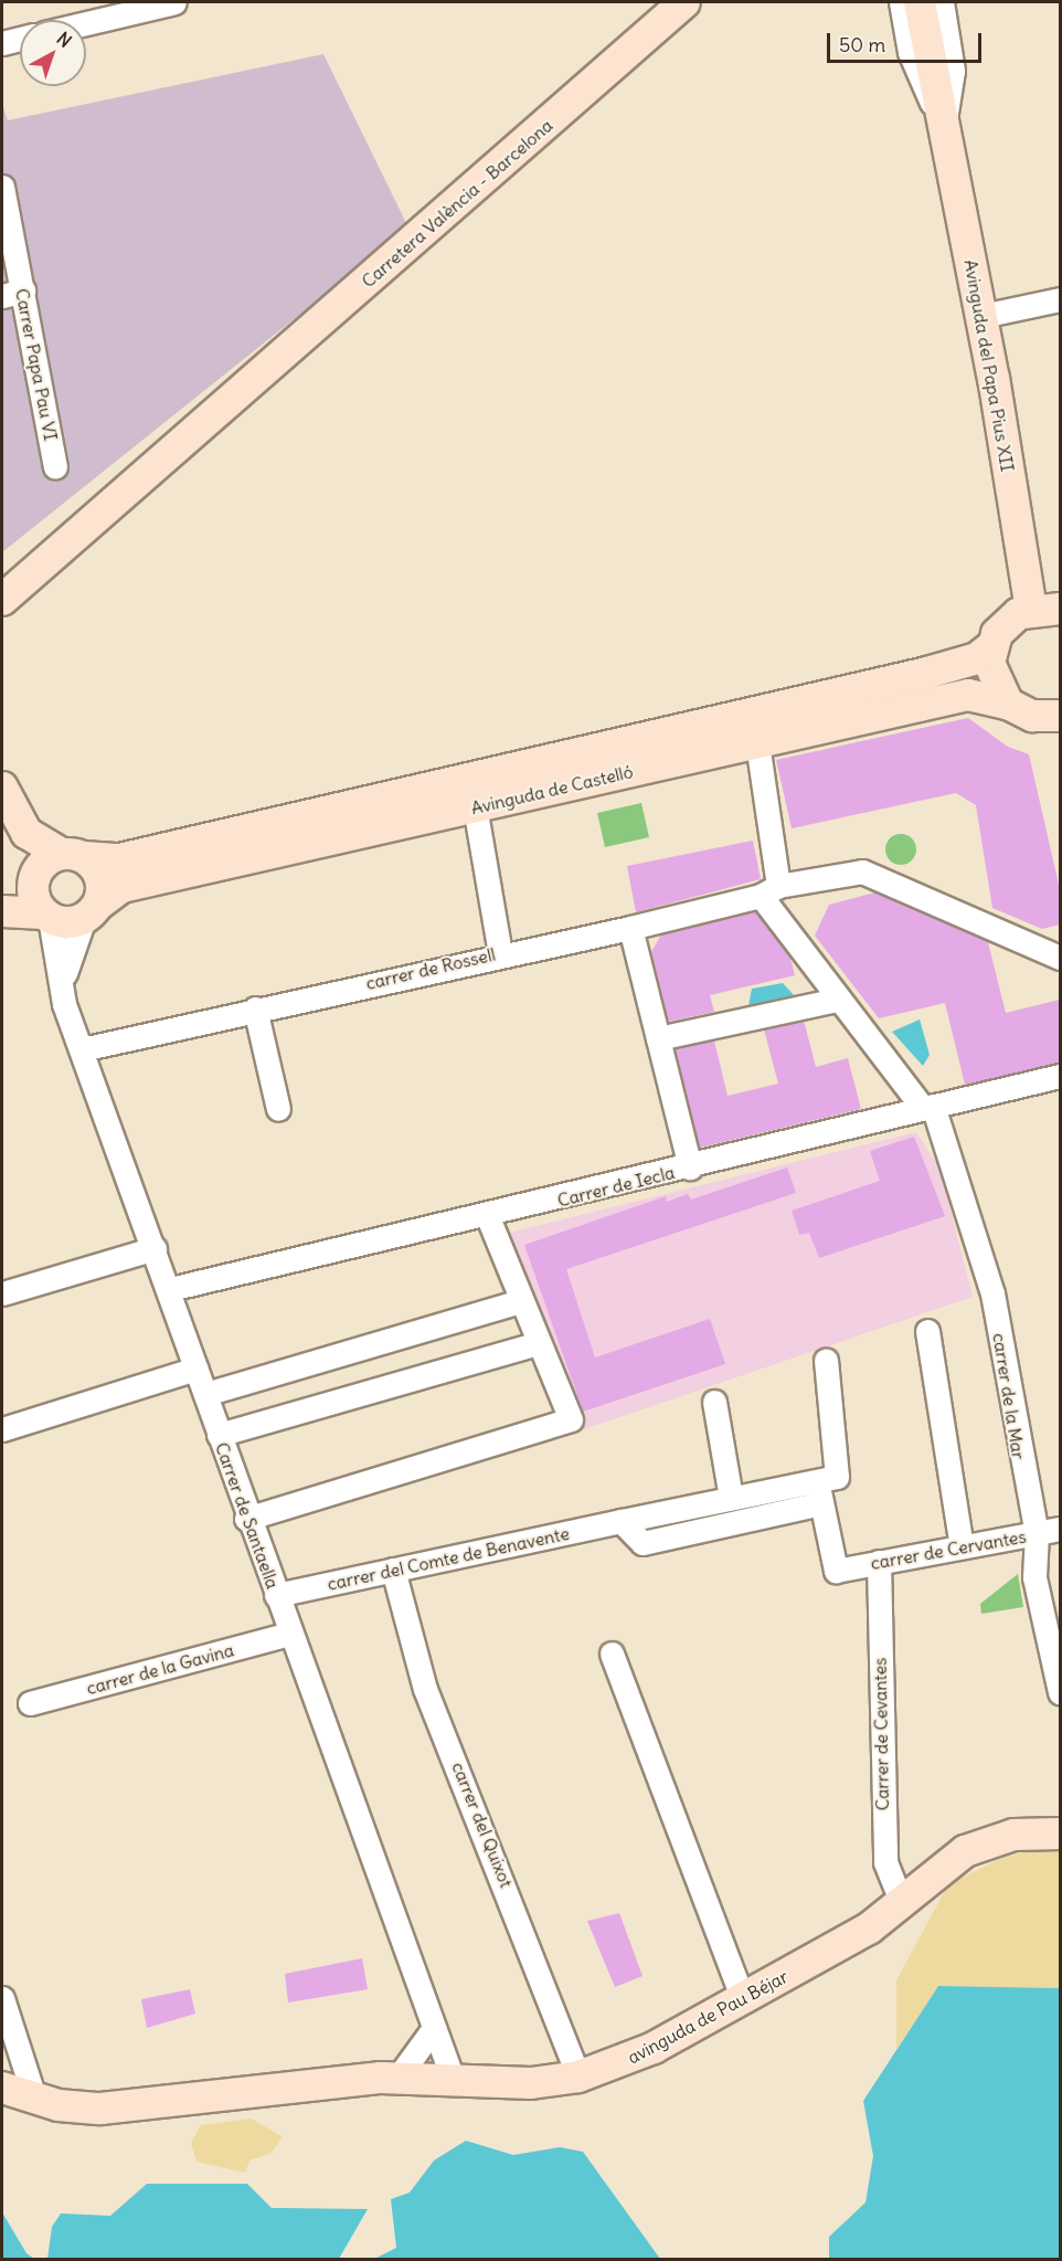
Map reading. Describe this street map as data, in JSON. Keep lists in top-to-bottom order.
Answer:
{
  "streets": {
    "street": [
      "Carretera València - Barcelona",
      "Carrer Papa Pau VI",
      "Avinguda del Papa Pius XII",
      "Avinguda de Castelló",
      "carrer de Rossell",
      "Carrer de Iecla",
      "carrer de la Mar",
      "Carrer de Santaella",
      "carrer de Cervantes",
      "carrer del Comte de Benavente",
      "carrer de la Gavina",
      "Carrer de Cevantes",
      "carrer del Quixot",
      "avinguda de Pau Béjar"
    ]
  },
  "crossings": [
    ["Avinguda de Castelló", "carrer de la Mar"],
    ["Avinguda de Castelló", "Carrer de Santaella"],
    ["carrer de Rossell", "carrer de la Mar"],
    ["carrer de Rossell", "Carrer de Santaella"],
    ["Carrer de Iecla", "carrer de la Mar"],
    ["Carrer de Iecla", "Carrer de Santaella"],
    ["carrer de la Mar", "carrer de Cervantes"],
    ["Carrer de Santaella", "carrer del Comte de Benavente"],
    ["Carrer de Santaella", "carrer de la Gavina"],
    ["Carrer de Santaella", "avinguda de Pau Béjar"],
    ["carrer de Cervantes", "Carrer de Cevantes"],
    ["carrer del Comte de Benavente", "carrer del Quixot"],
    ["Carrer de Cevantes", "avinguda de Pau Béjar"],
    ["carrer del Quixot", "avinguda de Pau Béjar"]
  ],
  "scale_bar": "50 m",
  "north": "top right"
}
